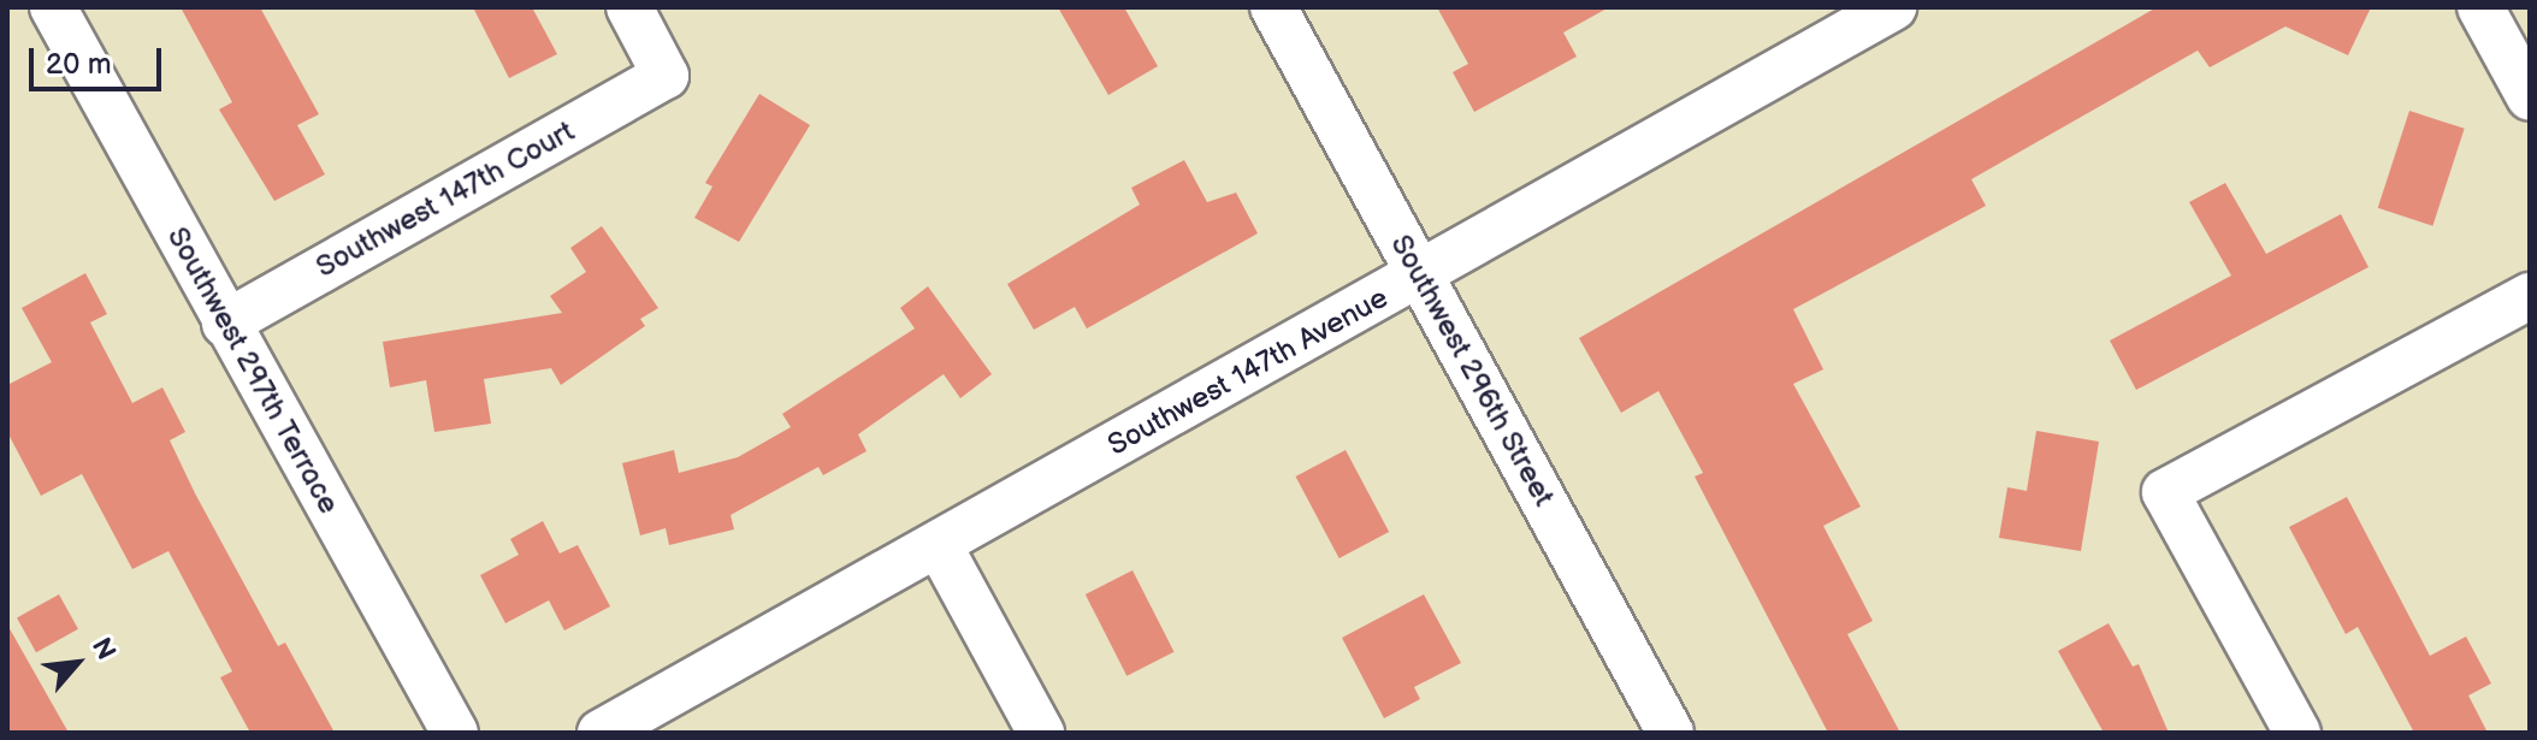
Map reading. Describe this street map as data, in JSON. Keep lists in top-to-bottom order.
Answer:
{
  "streets": {
    "street": [
      "Southwest 147th Court",
      "Southwest 297th Terrace",
      "Southwest 296th Street",
      "Southwest 147th Avenue"
    ]
  },
  "crossings": [
    ["Southwest 147th Court", "Southwest 297th Terrace"],
    ["Southwest 296th Street", "Southwest 147th Avenue"]
  ],
  "scale_bar": "20 m",
  "north": "top right"
}
